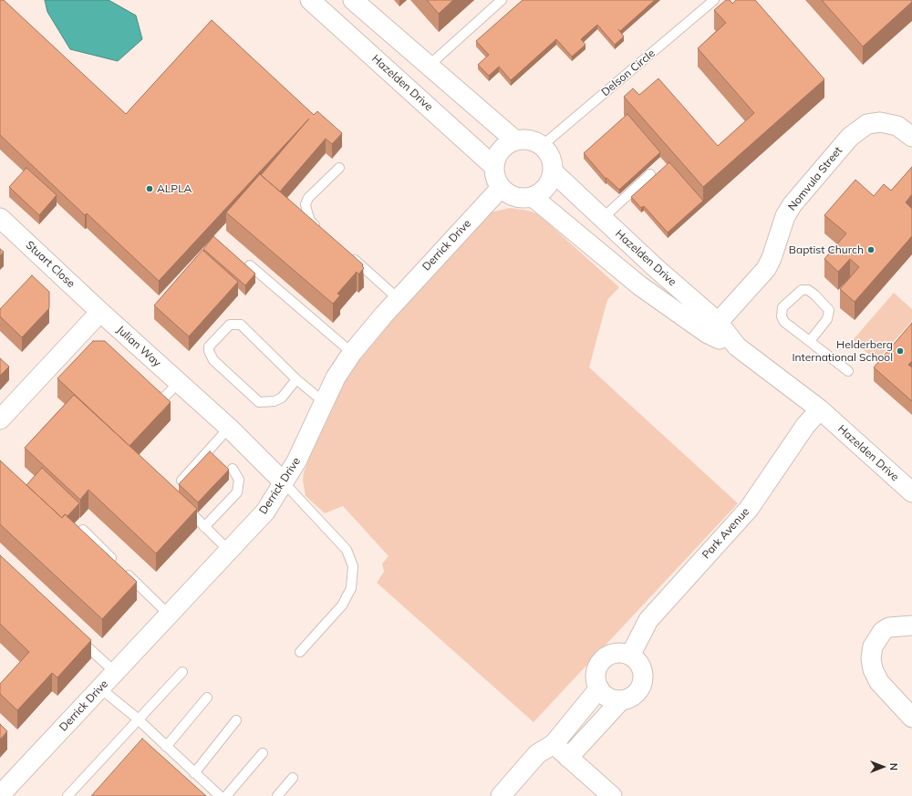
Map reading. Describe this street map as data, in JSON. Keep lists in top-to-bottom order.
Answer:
{
  "streets": {
    "street": [
      "Hazelden Drive",
      "Nomvula Street",
      "Derrick Drive",
      "Stuart Close",
      "Julian Way",
      "Park Avenue"
    ],
    "lane": ["Delson Circle"]
  },
  "crossings": [
    ["Delson Circle", "Hazelden Drive"],
    ["Delson Circle", "Derrick Drive"],
    ["Hazelden Drive", "Nomvula Street"],
    ["Hazelden Drive", "Derrick Drive"],
    ["Hazelden Drive", "Park Avenue"],
    ["Derrick Drive", "Julian Way"],
    ["Stuart Close", "Julian Way"]
  ],
  "places": ["ALPLA", "Baptist Church", "Helderberg International School"],
  "north": "right"
}
